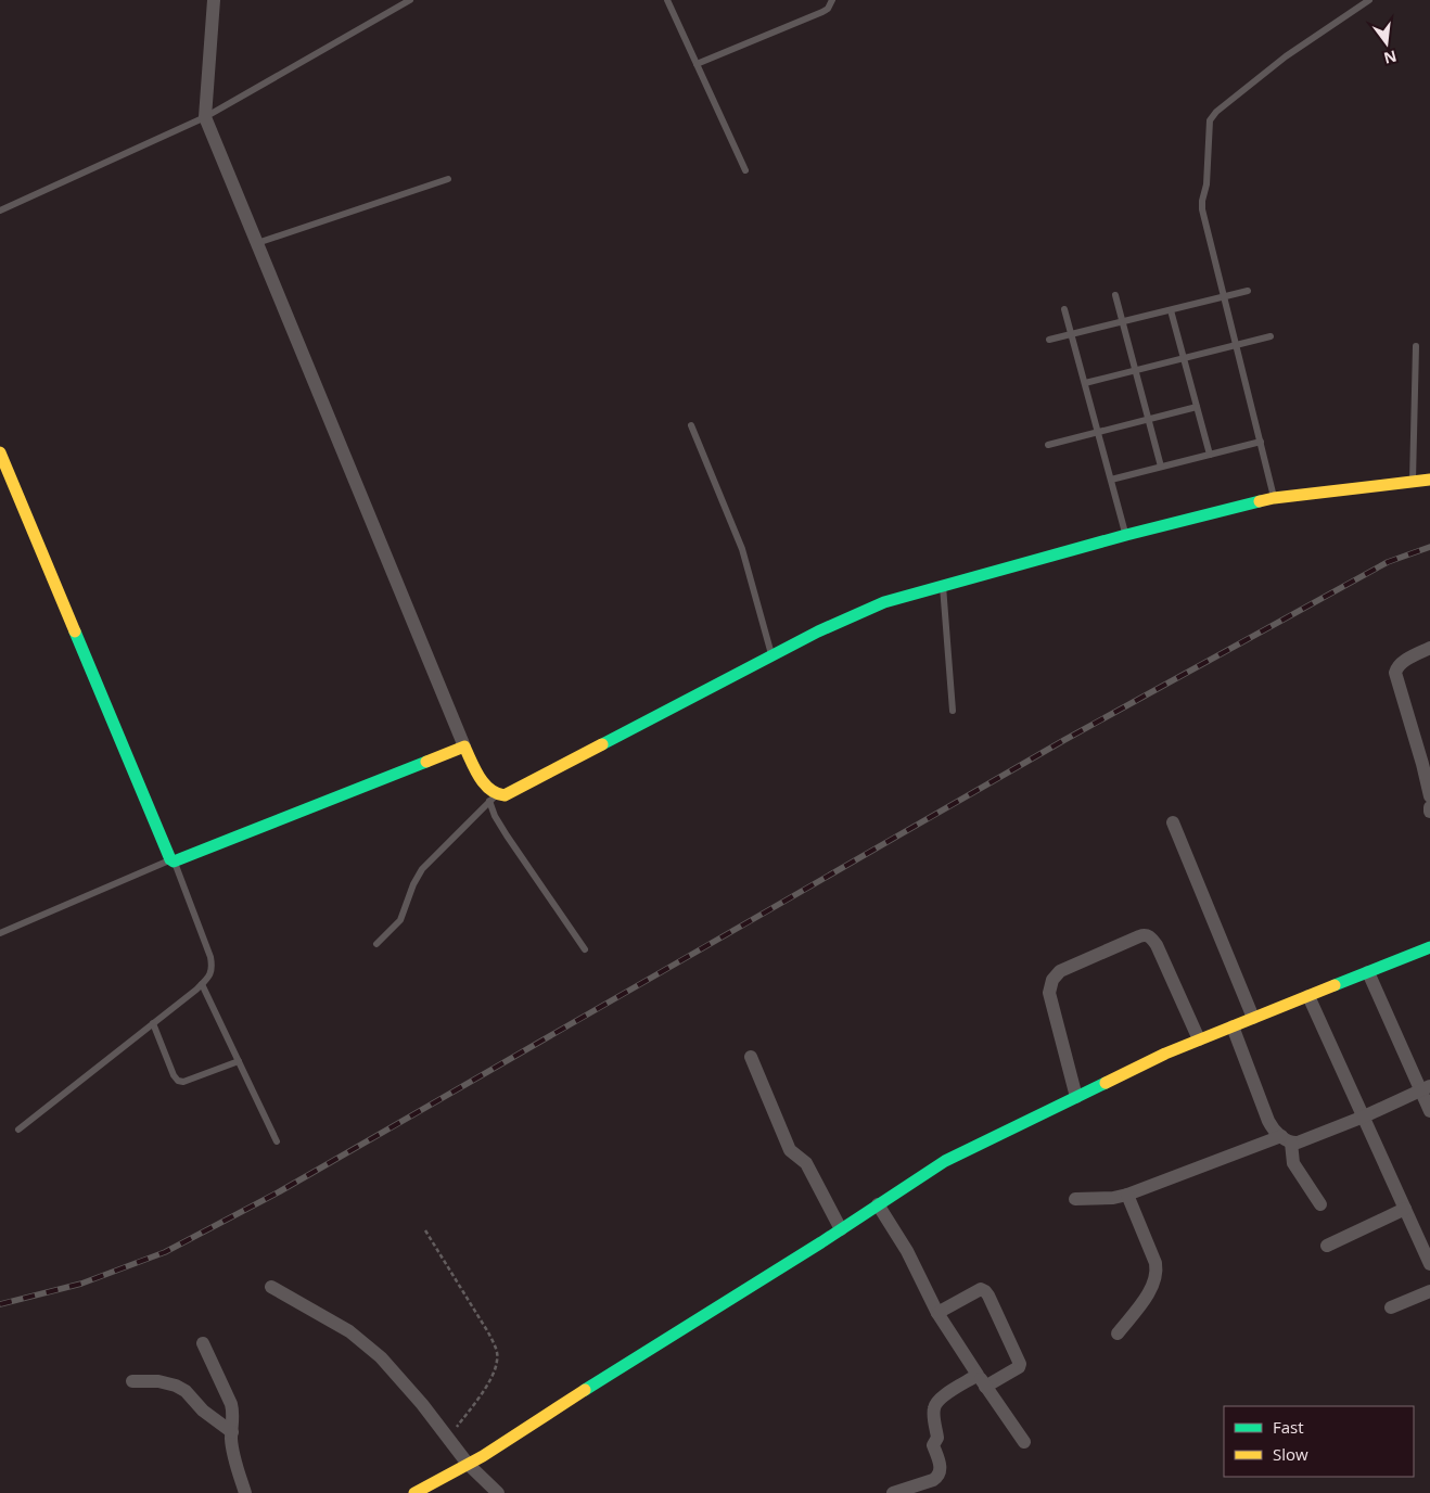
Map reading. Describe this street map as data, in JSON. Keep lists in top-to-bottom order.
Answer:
{
  "legend": ["Fast", "Slow"],
  "north": "bottom"
}
